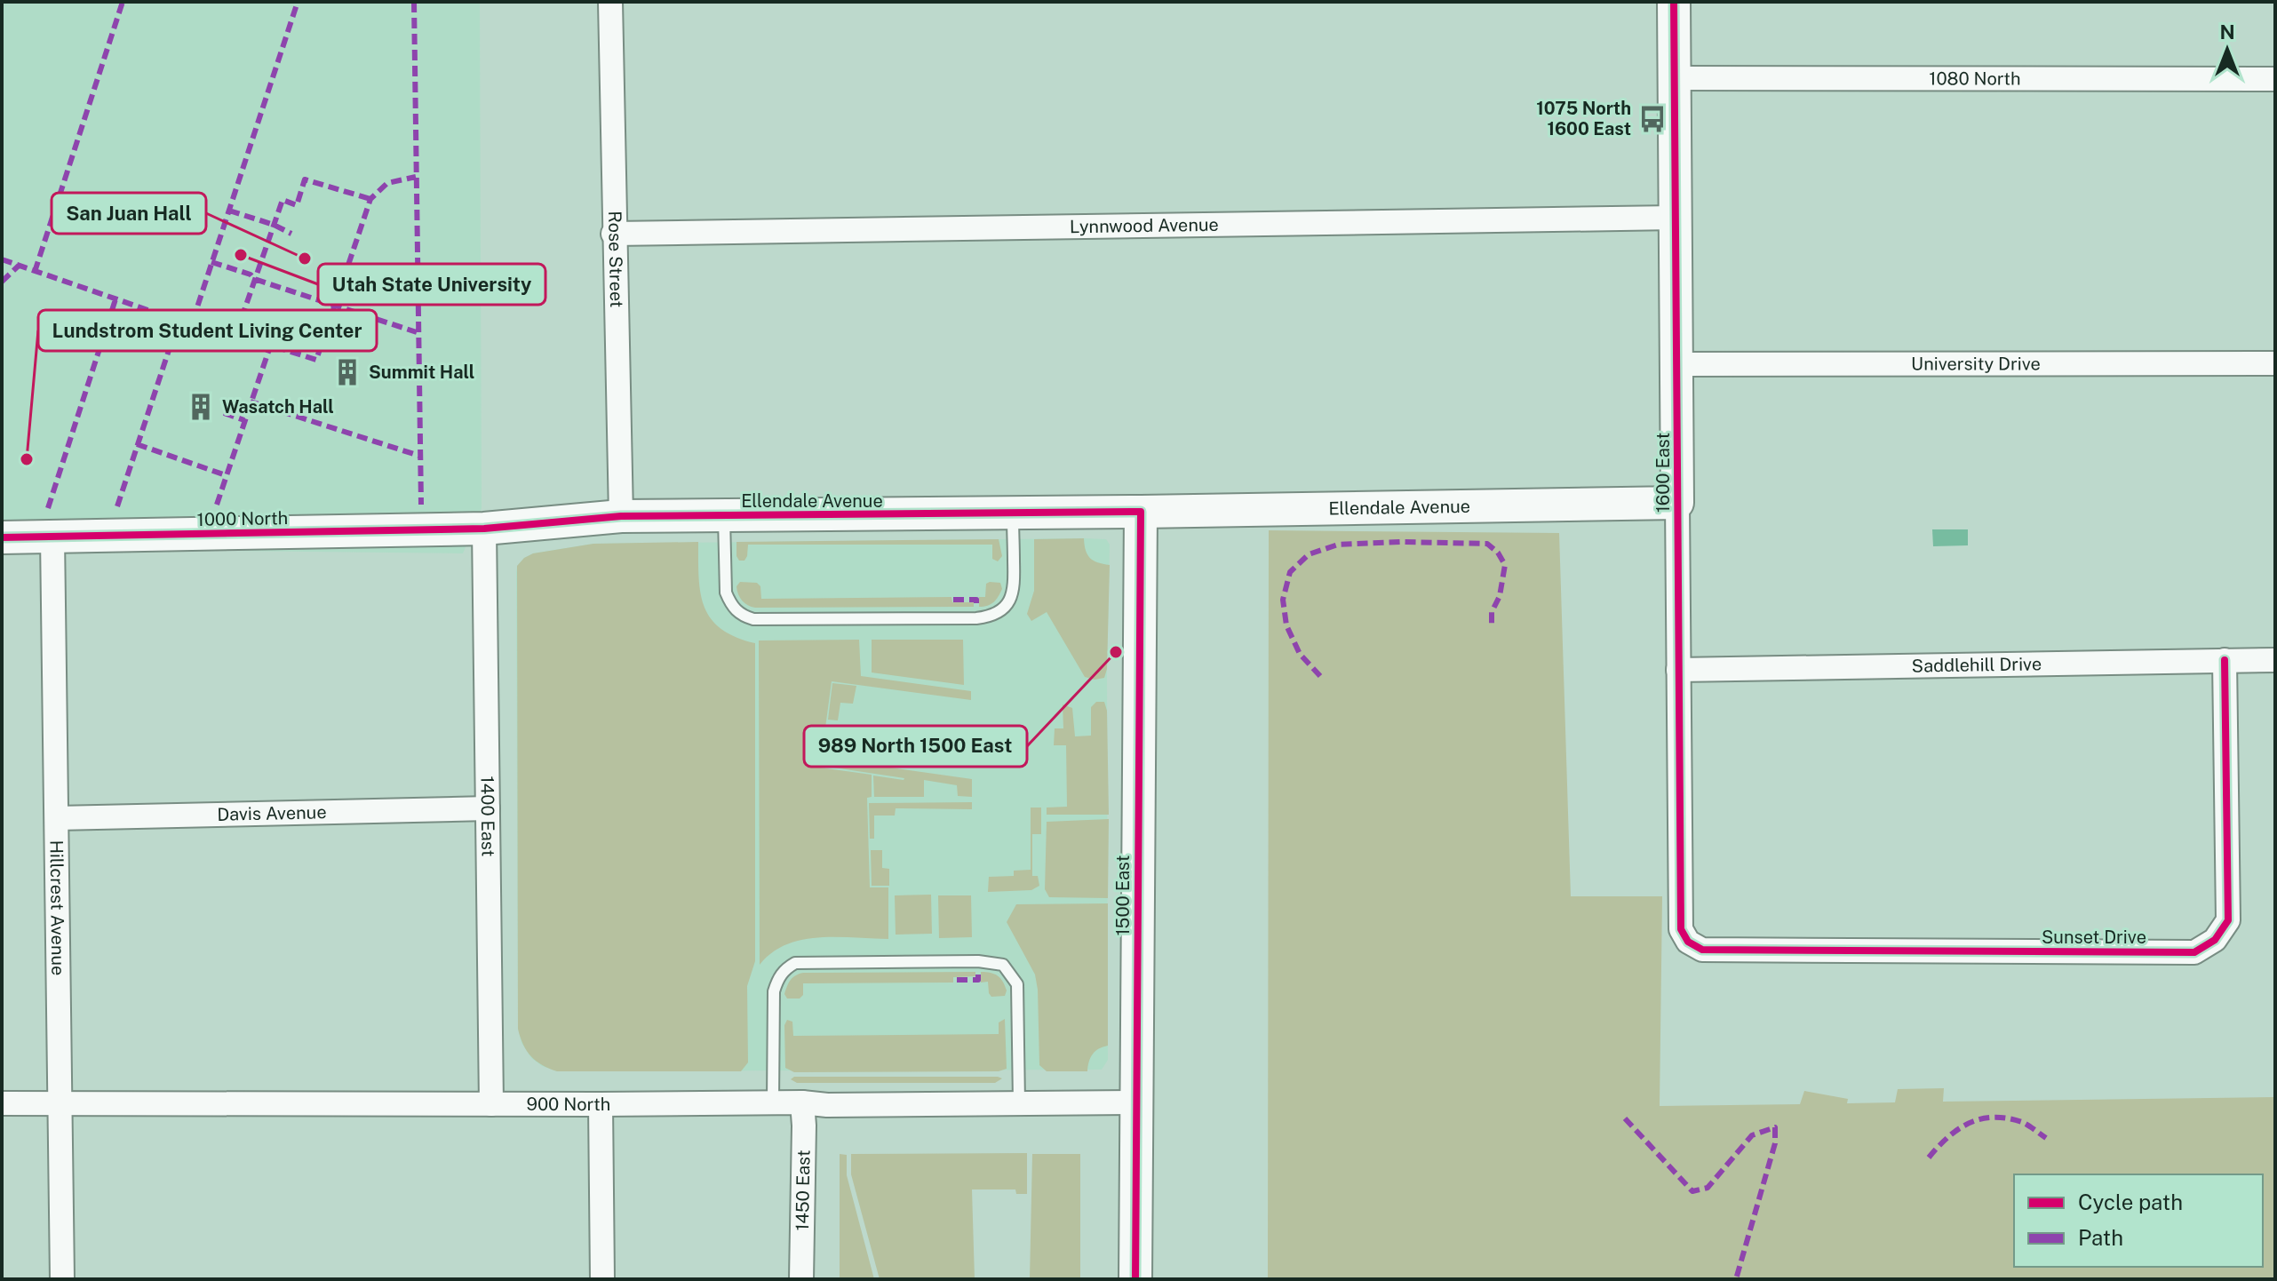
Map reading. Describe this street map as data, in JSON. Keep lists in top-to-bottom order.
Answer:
{
  "streets": {
    "street": [
      "1080 North",
      "Lynnwood Avenue",
      "Rose Street",
      "University Drive",
      "1600 East",
      "Ellendale Avenue",
      "1000 North",
      "Saddlehill Drive",
      "Davis Avenue",
      "1400 East",
      "1500 East",
      "Hillcrest Avenue",
      "Sunset Drive",
      "900 North",
      "1450 East"
    ]
  },
  "crossings": [
    ["1080 North", "1600 East"],
    ["Lynnwood Avenue", "Rose Street"],
    ["Lynnwood Avenue", "1600 East"],
    ["Rose Street", "Ellendale Avenue"],
    ["University Drive", "1600 East"],
    ["1600 East", "Ellendale Avenue"],
    ["1600 East", "Saddlehill Drive"],
    ["1600 East", "Sunset Drive"],
    ["Ellendale Avenue", "1000 North"],
    ["Ellendale Avenue", "1400 East"],
    ["Ellendale Avenue", "1500 East"],
    ["1000 North", "1400 East"],
    ["1000 North", "Hillcrest Avenue"],
    ["Saddlehill Drive", "Sunset Drive"],
    ["Davis Avenue", "1400 East"],
    ["Davis Avenue", "Hillcrest Avenue"],
    ["1400 East", "900 North"],
    ["1500 East", "900 North"],
    ["Hillcrest Avenue", "900 North"],
    ["900 North", "1450 East"]
  ],
  "places": {
    "bus stop": ["1075 North 1600 East"],
    "other": [
      "Utah State University",
      "San Juan Hall",
      "Lundstrom Student Living Center",
      "989 North 1500 East"
    ],
    "building": ["Summit Hall", "Wasatch Hall"]
  },
  "legend": ["Cycle path", "Path"],
  "north": "top"
}
